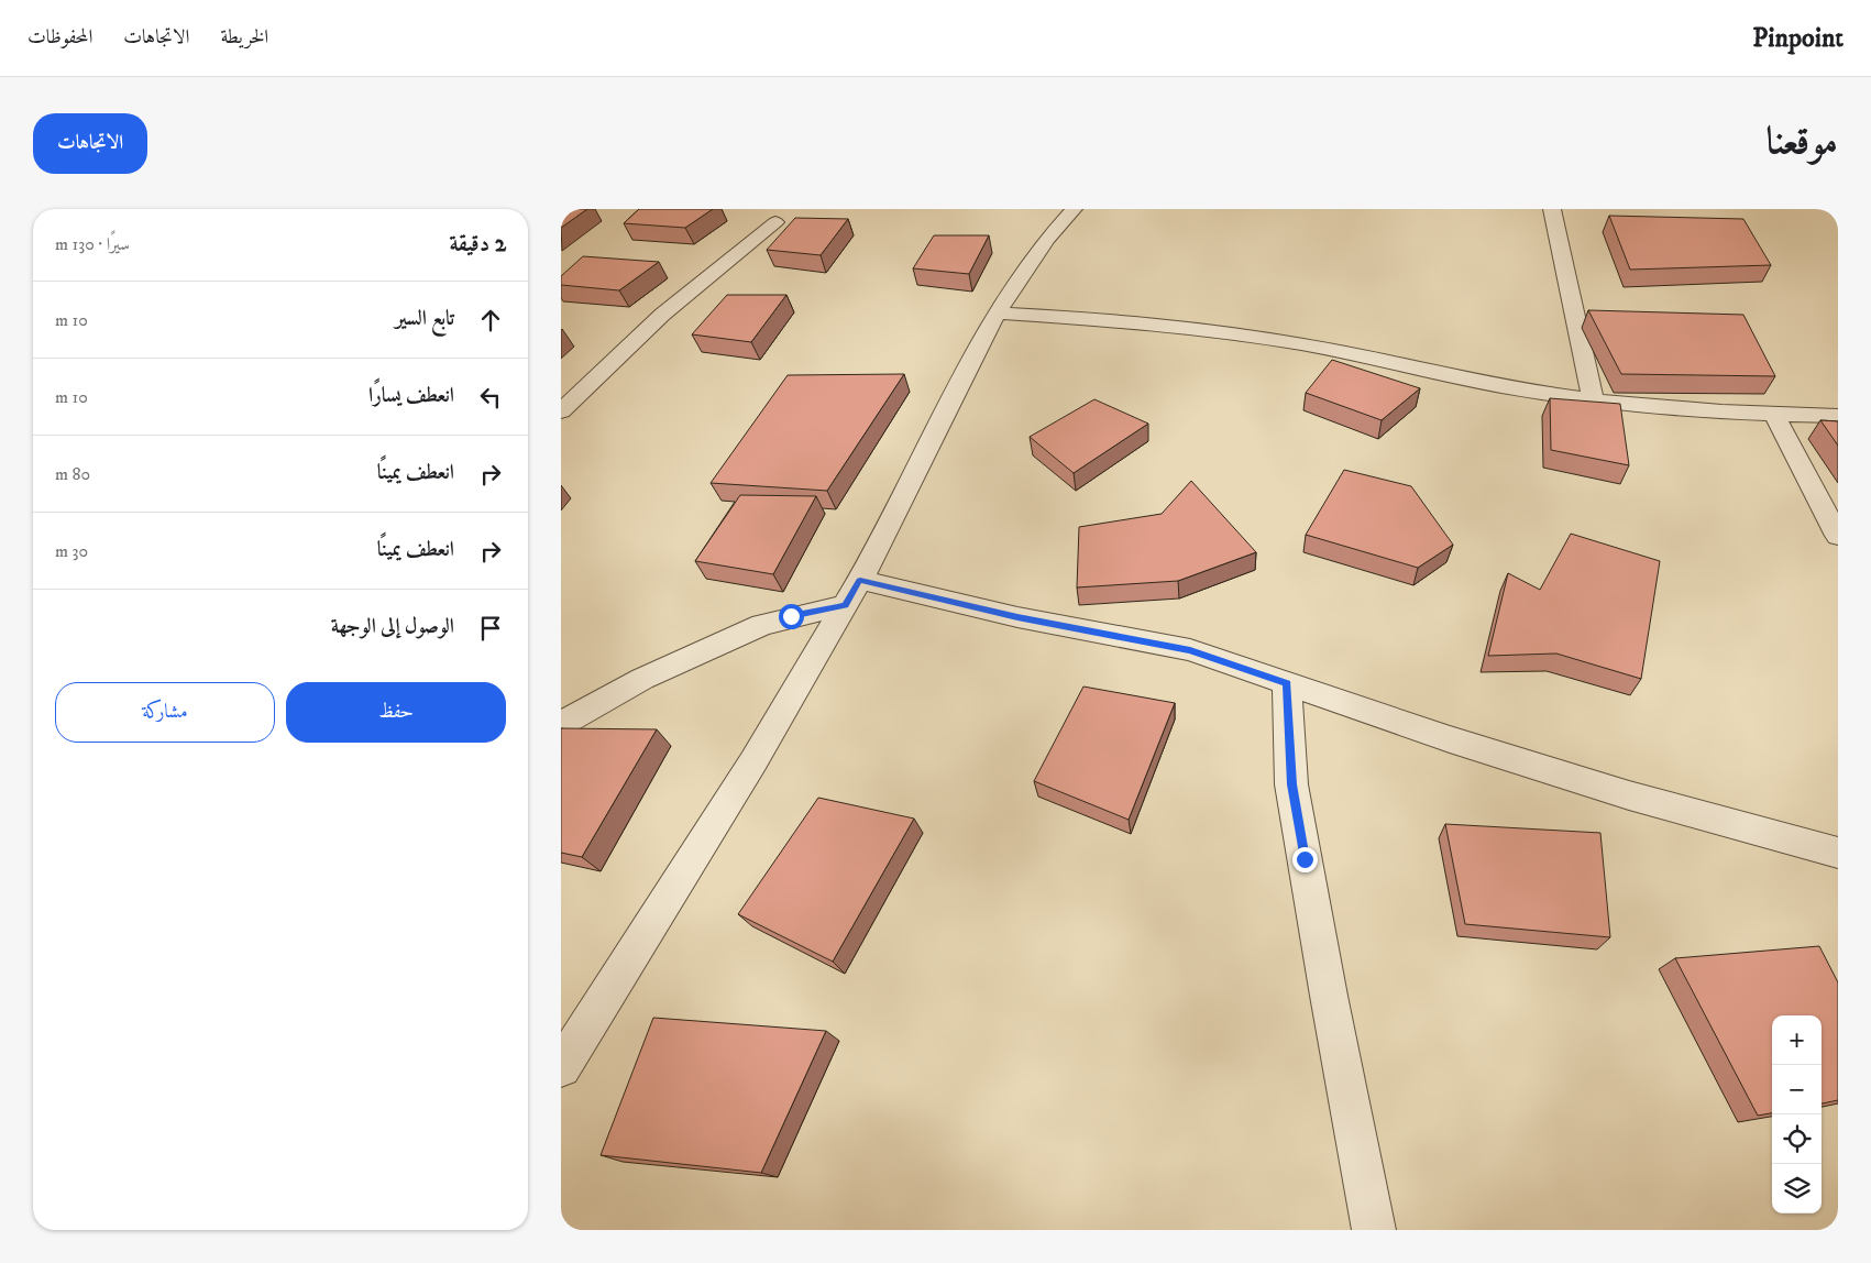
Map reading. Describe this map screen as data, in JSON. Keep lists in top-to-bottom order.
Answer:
{
  "page": {
    "header": "Pinpoint",
    "nav": ["الخريطة", "الاتجاهات", "المحفوظات"],
    "title": "موقعنا",
    "buttons": [
      "الاتجاهات",
      ["حفظ", "مشاركة"]
    ],
    "heading": ["2 دقيقة", "سيرًا · 130 m"],
    "list": [
      ["تابع السير", "10 m"],
      ["انعطف يسارًا", "10 m"],
      ["انعطف يمينًا", "80 m"],
      ["انعطف يمينًا", "30 m"],
      "الوصول إلى الوجهة"
    ],
    "map_buttons": ["+", "−"]
  }
}
